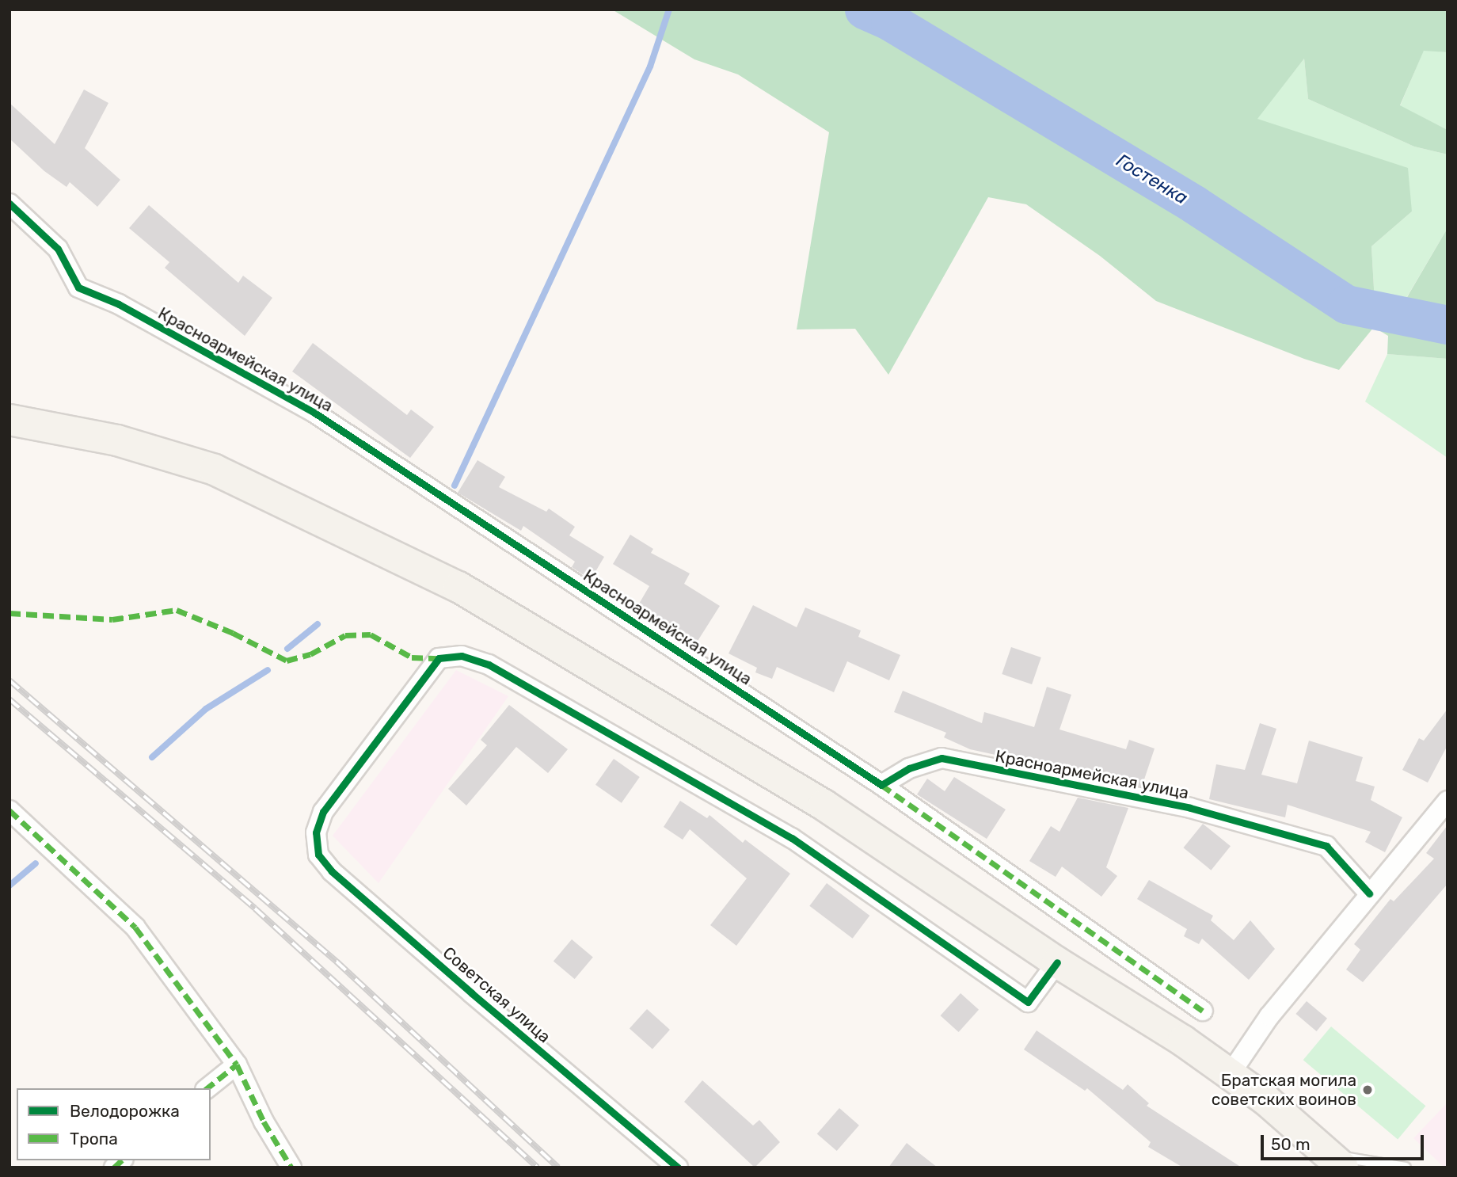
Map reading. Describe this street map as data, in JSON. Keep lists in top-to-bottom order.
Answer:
{
  "streets": {
    "street": ["Красноармейская улица", "Советская улица"]
  },
  "water": ["Гостенка"],
  "places": ["Братская могила советских воинов"],
  "legend": ["Велодорожка", "Тропа"],
  "scale_bar": "50 m"
}
